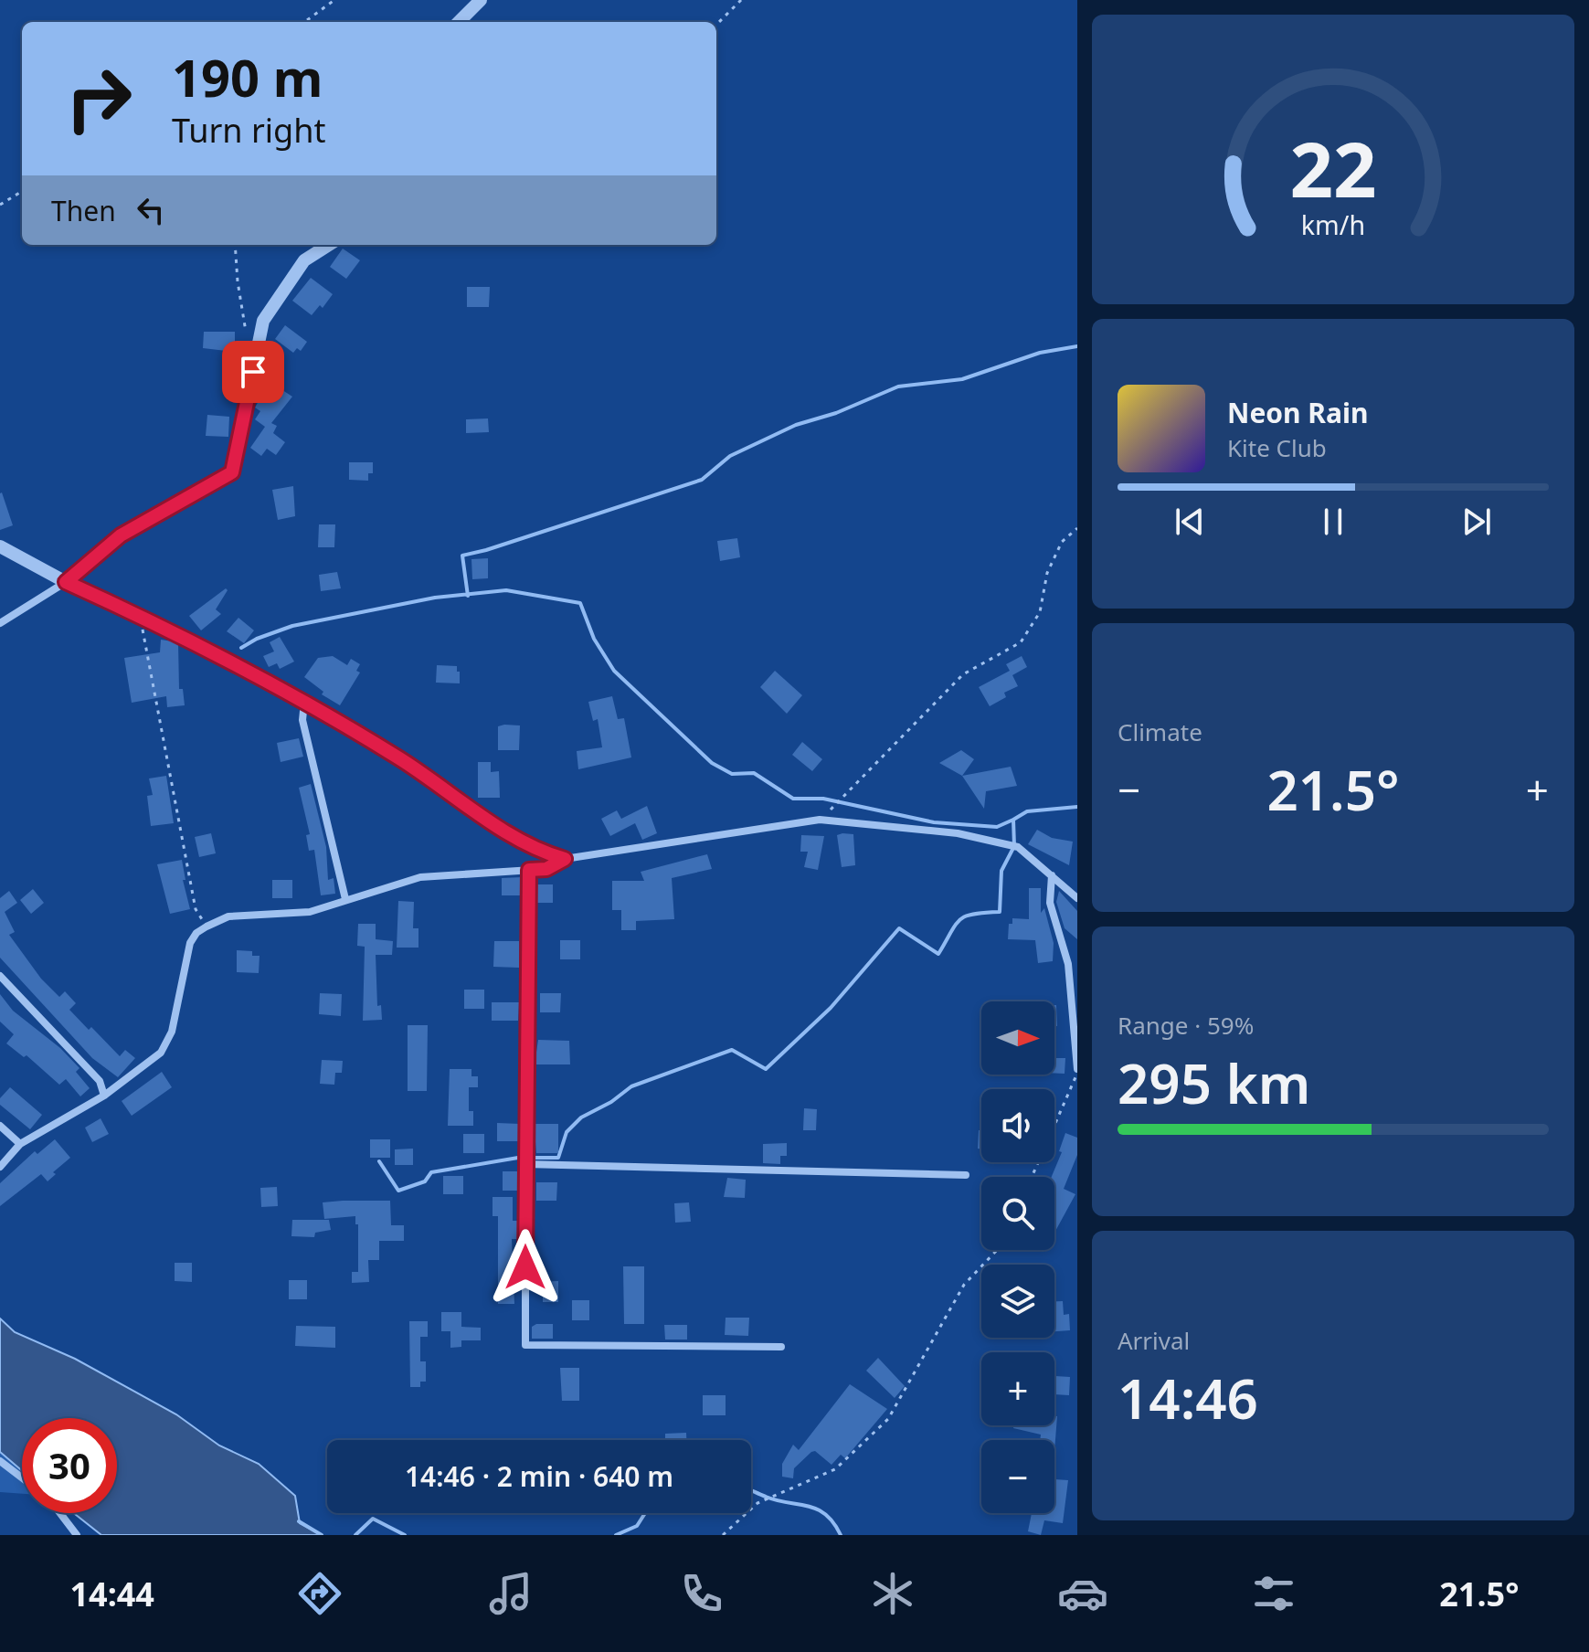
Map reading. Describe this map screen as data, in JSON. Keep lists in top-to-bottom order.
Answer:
{
  "north": "right",
  "page": {
    "turn": ["190 m", "Turn right"],
    "then": "Then",
    "song": ["Neon Rain", "Kite Club"],
    "tile": [
      "Climate",
      ["Range · 59%", "295 km"],
      ["Arrival", "14:46"]
    ],
    "heat": ["−", "21.5°", "+"],
    "map_buttons": ["+", "−"],
    "limit": "30",
    "trip": "14:46 · 2 min · 640 m",
    "tabs": ["14:44", "21.5°"],
    "gauge": ["22", "km/h"]
  }
}
